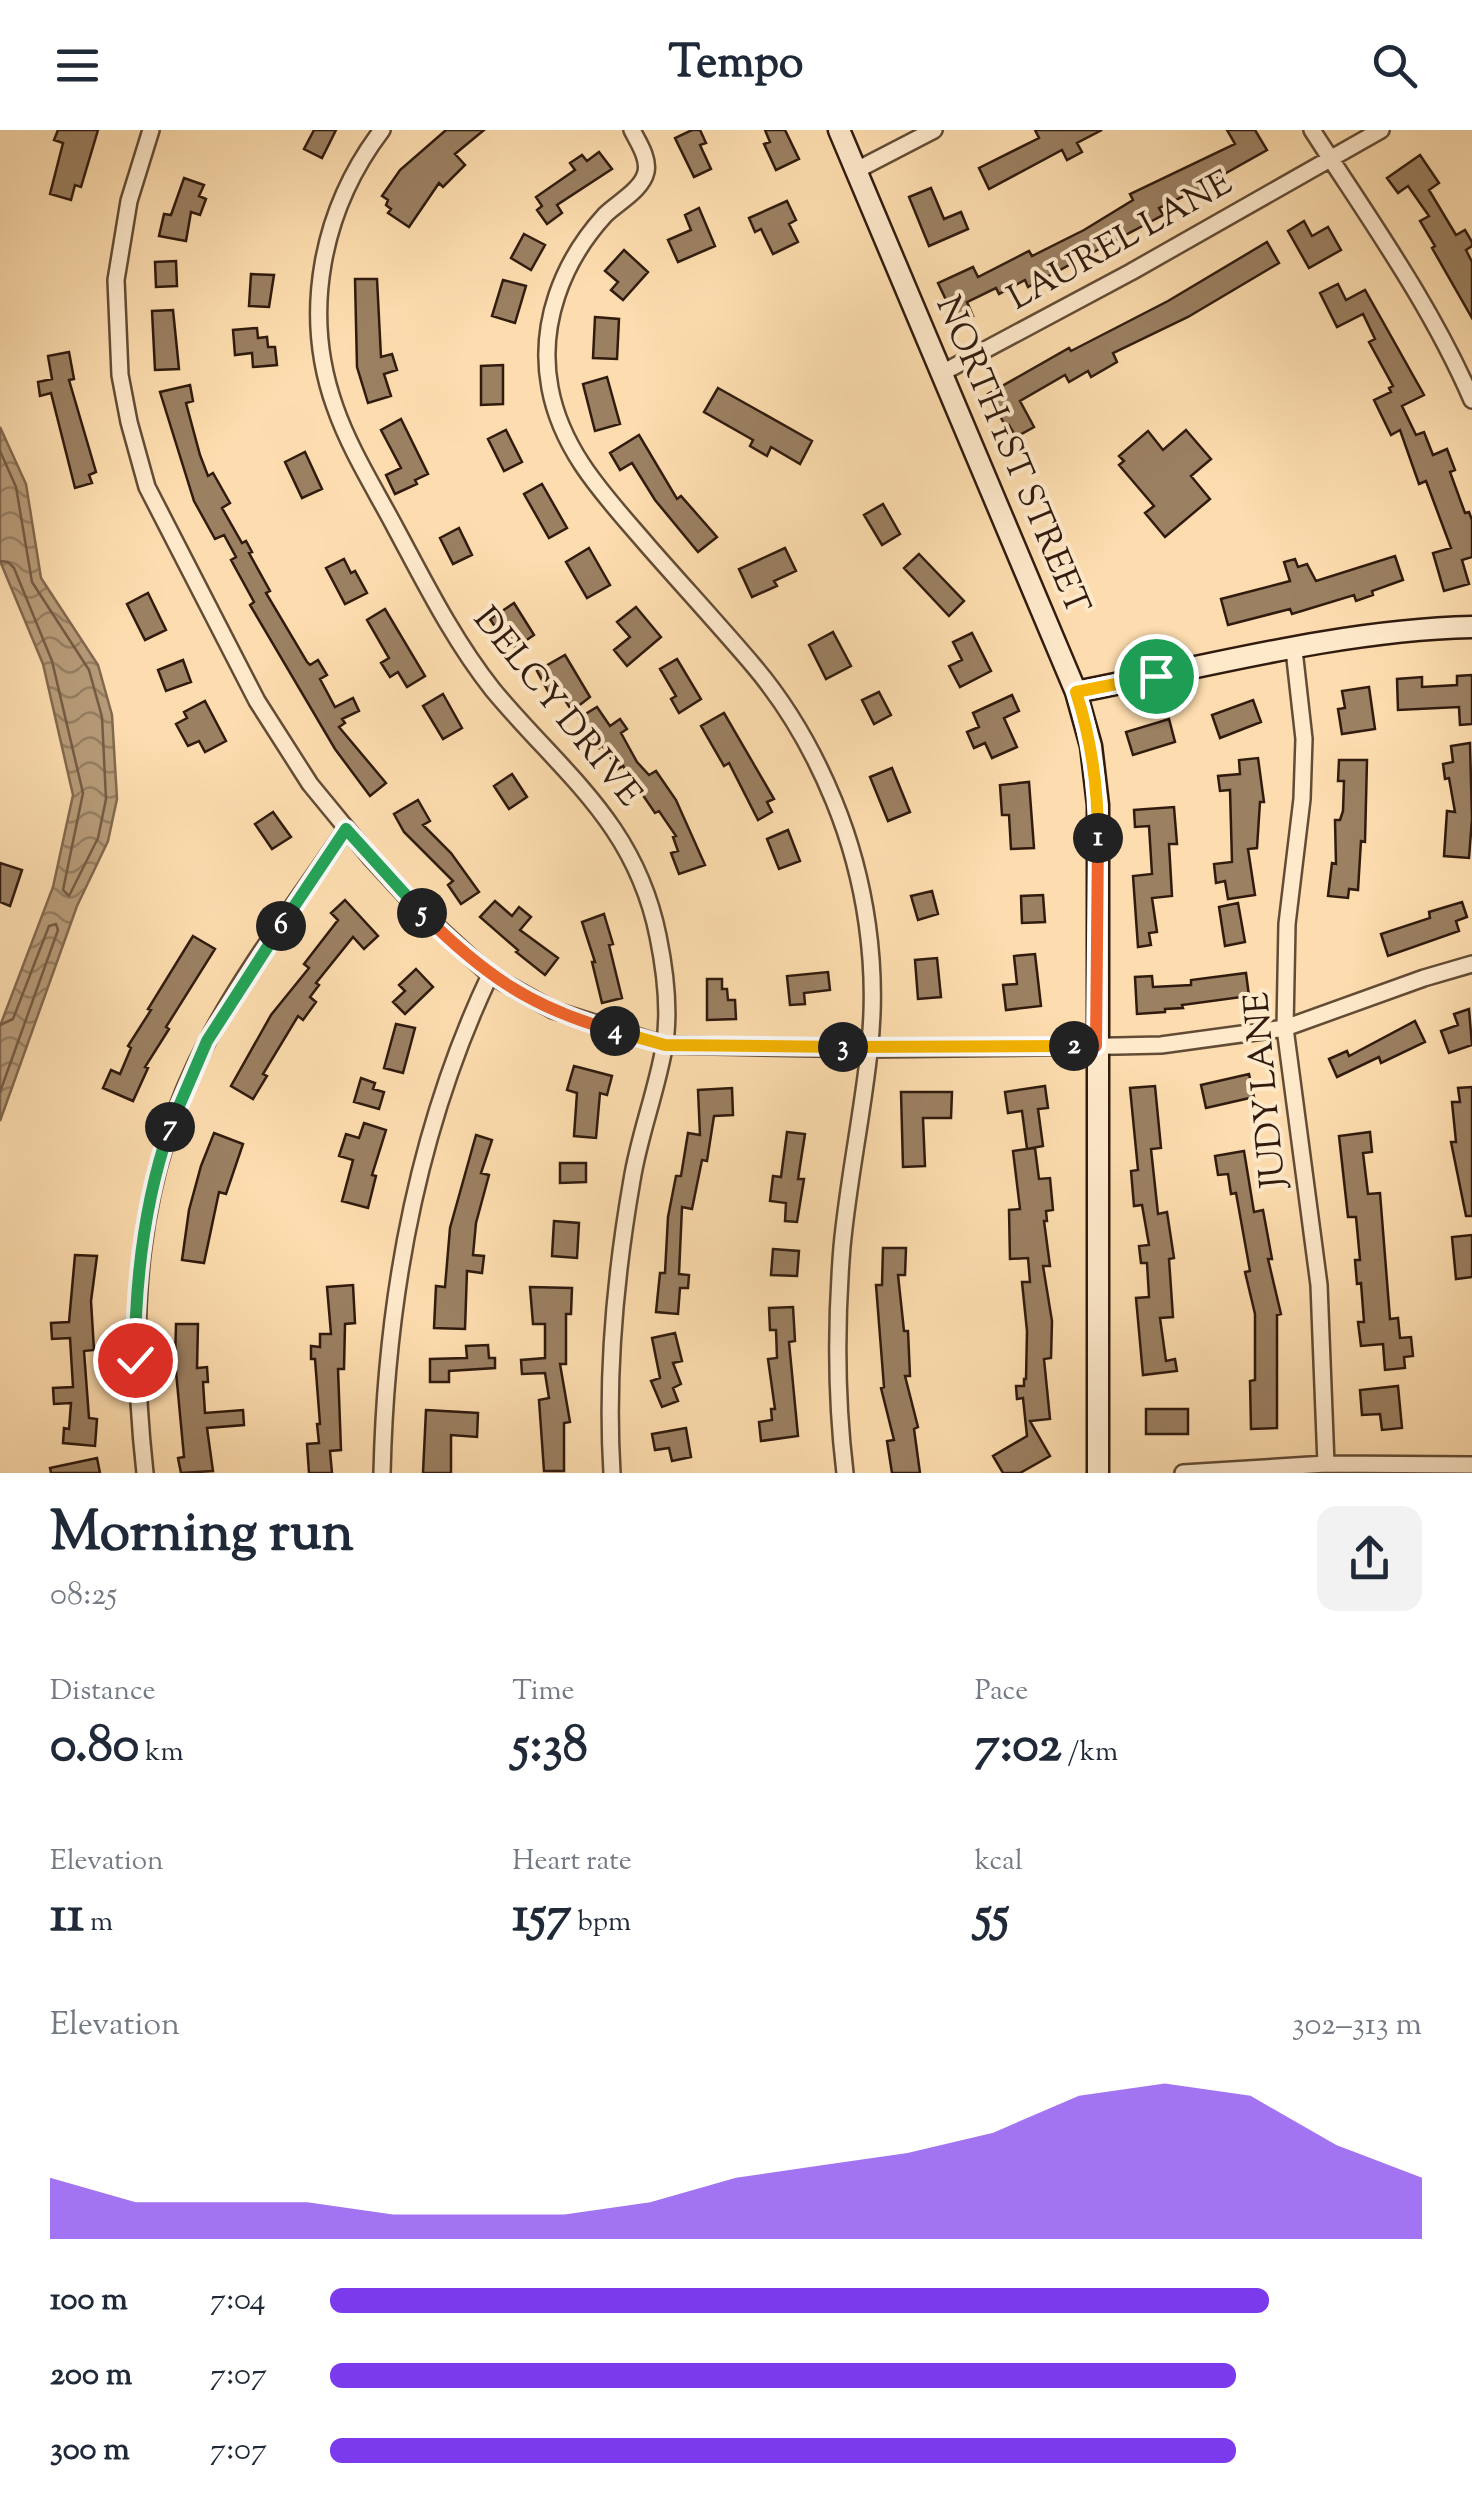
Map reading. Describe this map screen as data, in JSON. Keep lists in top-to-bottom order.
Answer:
{
  "streets": {
    "street": [
      "LAUREL LANE",
      "NORTH 1ST STREET",
      "DELCY DRIVE",
      "JUDY LANE"
    ]
  },
  "crossings": [
    ["LAUREL LANE", "NORTH 1ST STREET"]
  ],
  "page": {
    "header": "Tempo",
    "pins": [
      "1",
      "5",
      "6",
      "4",
      "2",
      "3",
      "7"
    ],
    "heading": ["Morning run", "08:25"],
    "stats": [
      ["Distance", "0.80 km"],
      ["Time", "5:38"],
      ["Pace", "7:02 /km"],
      ["Elevation", "11 m"],
      ["Heart rate", "157 bpm"],
      ["kcal", "55"]
    ],
    "chart": ["Elevation", "302–313 m"],
    "list": [
      {
        "name": "100 m",
        "note": "7:04"
      },
      {
        "name": "200 m",
        "note": "7:07"
      },
      {
        "name": "300 m",
        "note": "7:07"
      }
    ]
  }
}
